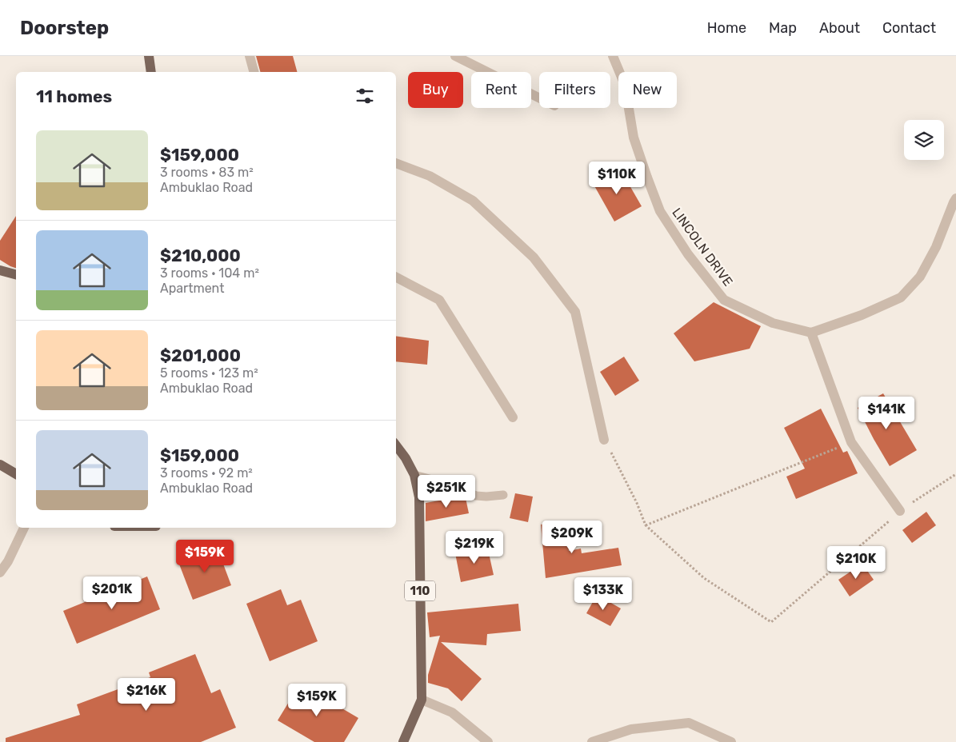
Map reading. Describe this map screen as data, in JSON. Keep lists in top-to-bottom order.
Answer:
{
  "streets": {
    "main road": ["110"],
    "street": ["LINCOLN DRIVE"]
  },
  "page": {
    "header": "Doorstep",
    "nav": [
      "Home",
      "Map",
      "About",
      "Contact"
    ],
    "chip": [
      "Buy",
      "Rent",
      "Filters",
      "New"
    ],
    "heading": "11 homes",
    "list": [
      {
        "name": "$159,000",
        "note": "3 rooms · 83 m² · Ambuklao Road"
      },
      {
        "name": "$210,000",
        "note": "3 rooms · 104 m² · Apartment"
      },
      {
        "name": "$201,000",
        "note": "5 rooms · 123 m² · Ambuklao Road"
      },
      {
        "name": "$159,000",
        "note": "3 rooms · 92 m² · Ambuklao Road"
      }
    ],
    "price": [
      "$110K",
      "$141K",
      "$251K",
      "$209K",
      "$219K",
      "$159K",
      "$210K",
      "$201K",
      "$133K",
      "$216K",
      "$159K"
    ]
  }
}
